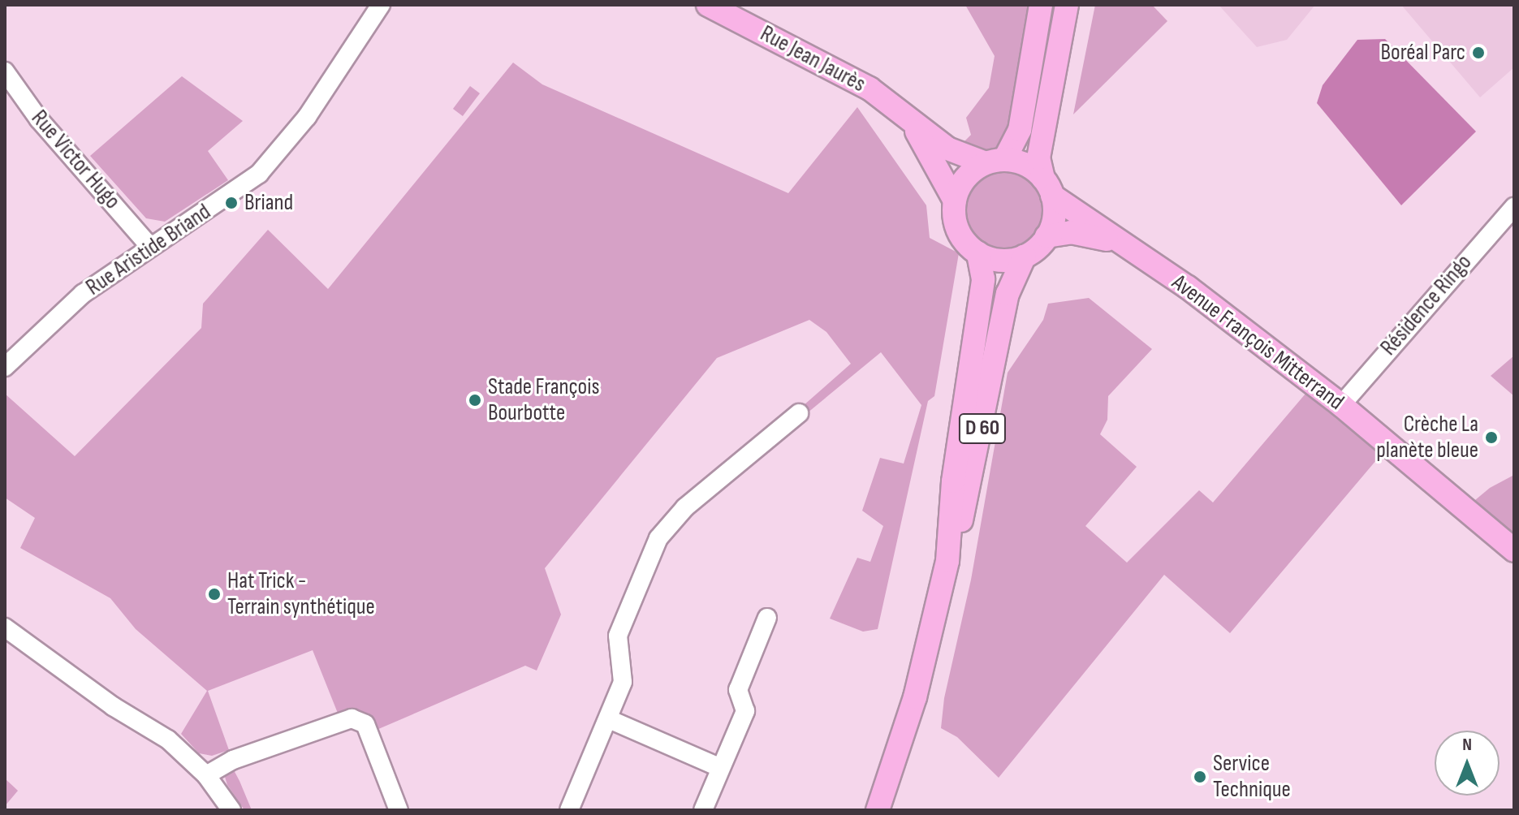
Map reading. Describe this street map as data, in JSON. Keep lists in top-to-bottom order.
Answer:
{
  "streets": {
    "main road": ["Rue Jean Jaurès", "Avenue François Mitterrand", "D 60"],
    "street": ["Rue Victor Hugo", "Rue Aristide Briand", "Résidence Ringo"]
  },
  "crossings": [
    ["Rue Jean Jaurès", "Avenue François Mitterrand"],
    ["Rue Jean Jaurès", "D 60"],
    ["Rue Victor Hugo", "Rue Aristide Briand"],
    ["Résidence Ringo", "Avenue François Mitterrand"],
    ["Avenue François Mitterrand", "D 60"]
  ],
  "places": [
    "Boréal Parc",
    "Briand",
    "Stade François Bourbotte",
    "Crèche La planète bleue",
    "Hat Trick - Terrain synthétique",
    "Service Technique"
  ],
  "north": "top"
}
